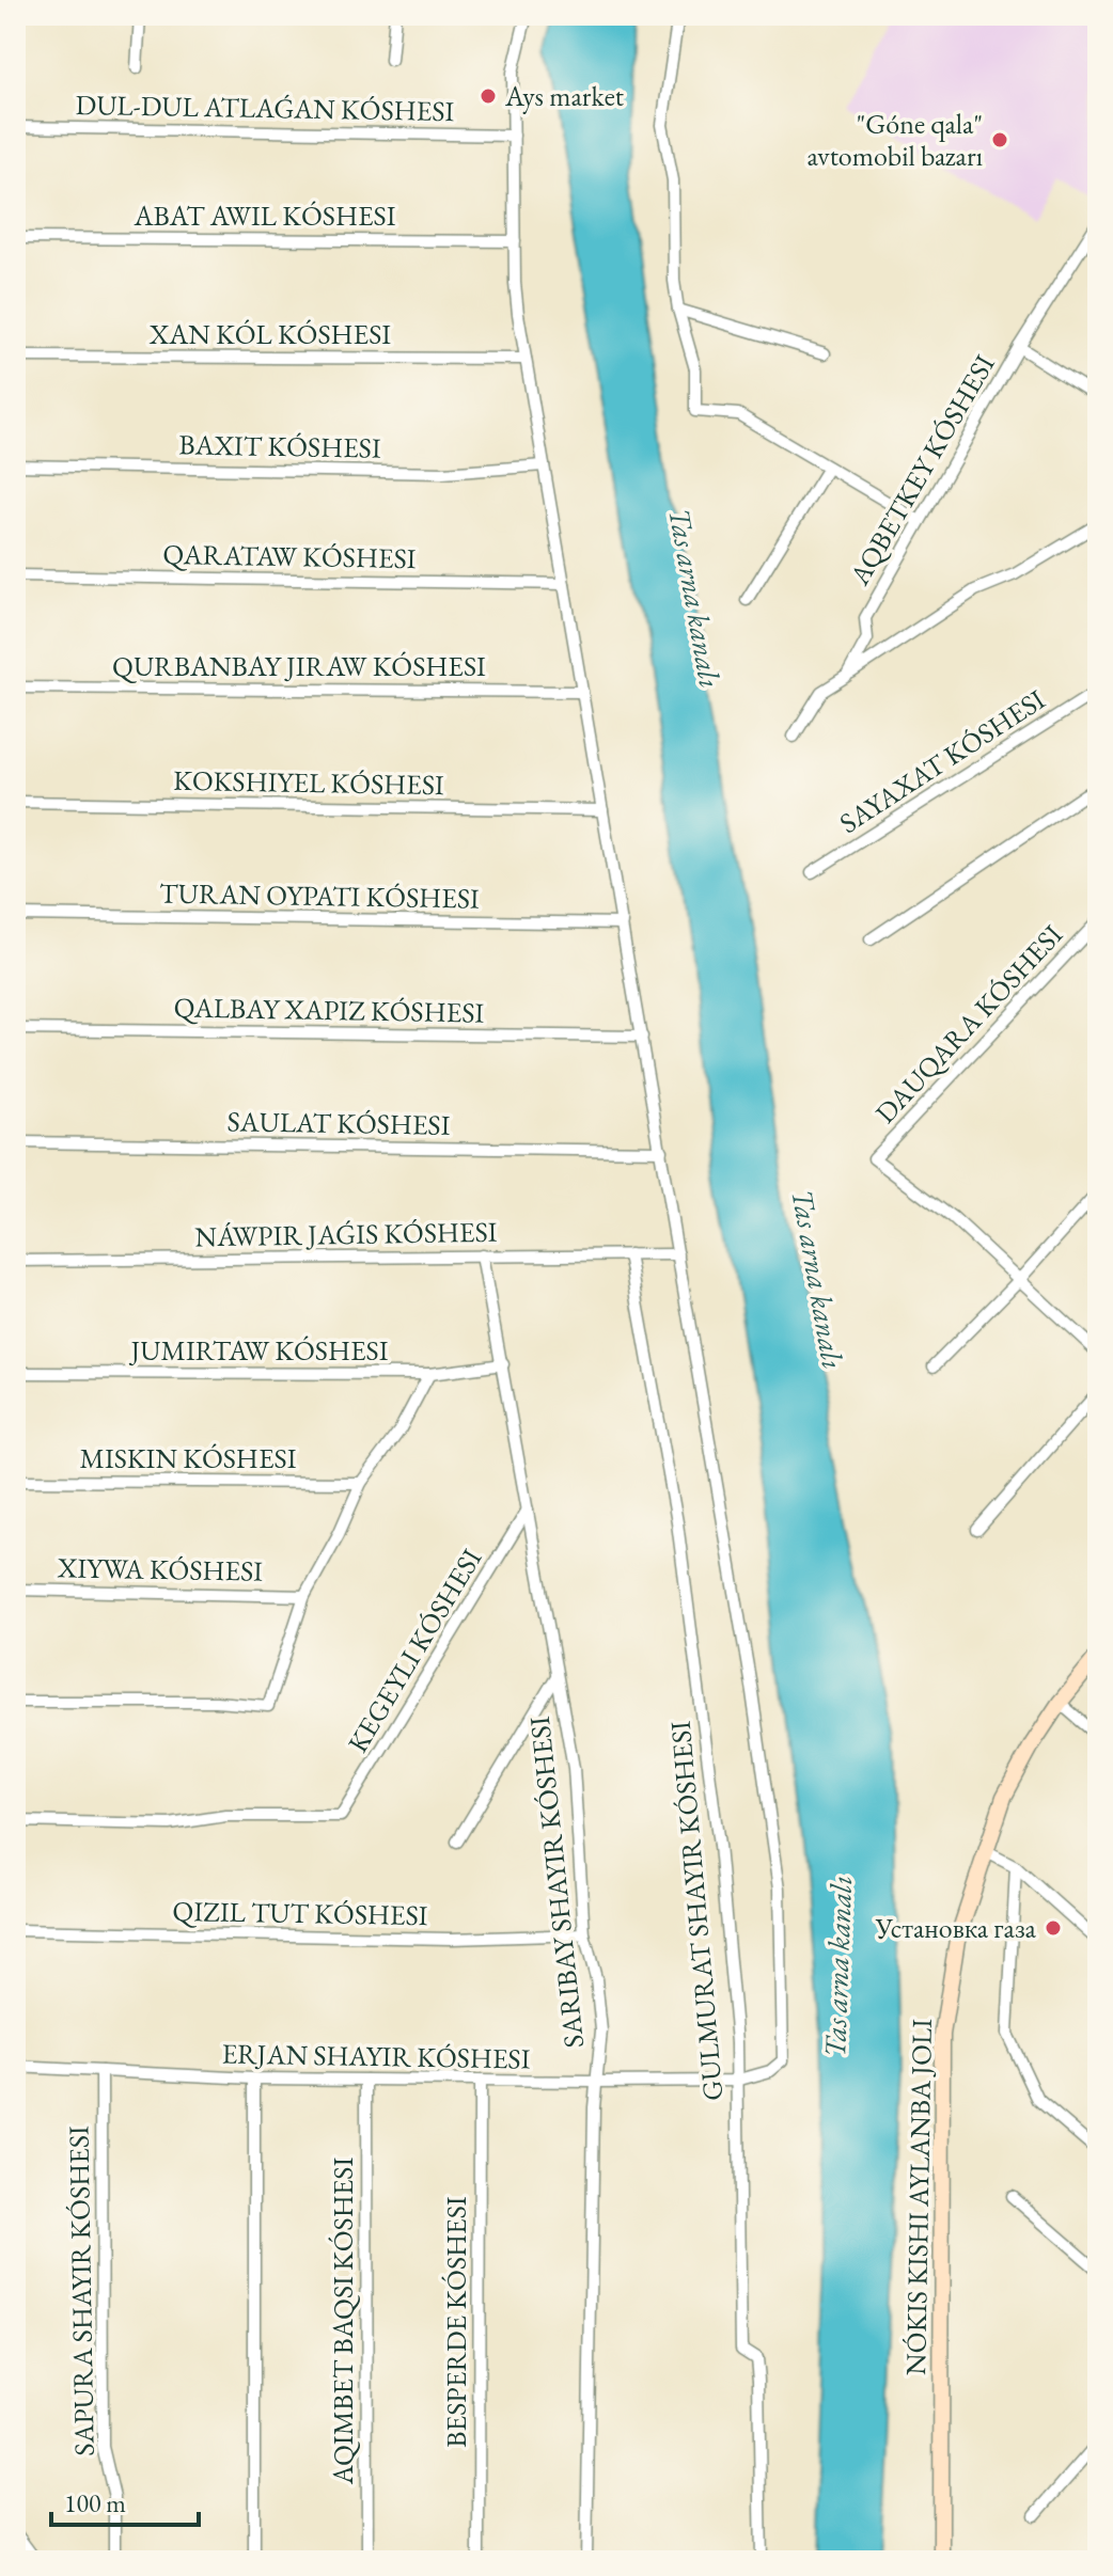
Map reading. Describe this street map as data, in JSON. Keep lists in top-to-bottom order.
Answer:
{
  "streets": {
    "street": [
      "DUL-DUL ATLAǴAN KÓSHESI",
      "XAN KÓL KÓSHESI",
      "AQBETKEY KÓSHESI",
      "QARATAW KÓSHESI",
      "SAYAXAT KÓSHESI",
      "KOKSHIYEL KÓSHESI",
      "DAUQARA KÓSHESI",
      "SAULAT KÓSHESI",
      "MISKIN KÓSHESI",
      "XIYWA KÓSHESI",
      "KEGEYLI KÓSHESI",
      "BESPERDE KÓSHESI"
    ]
  },
  "water": ["Tas arna kanalı"],
  "places": ["Ays market", "\"Góne qala\" avtomobil bazarı", "Установка газа"],
  "scale_bar": "100 m"
}
